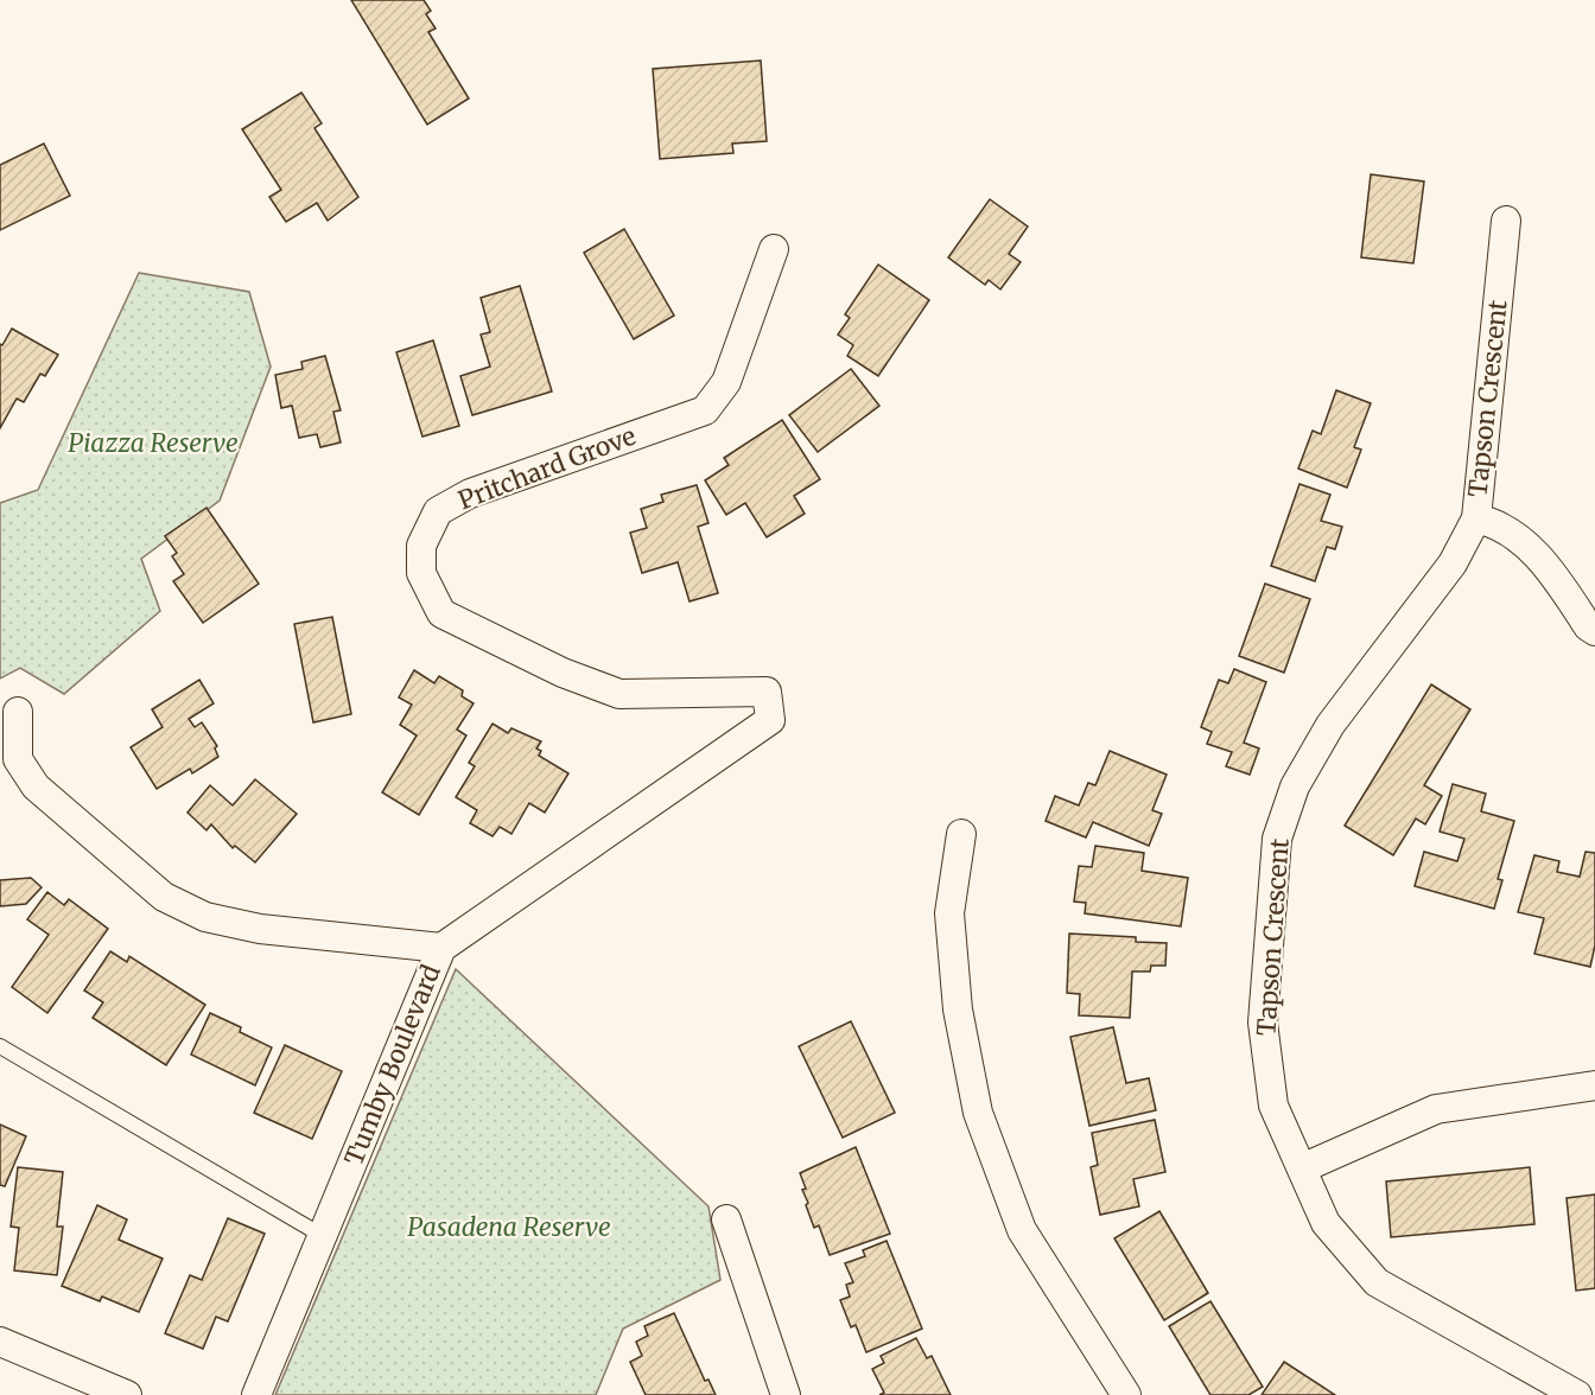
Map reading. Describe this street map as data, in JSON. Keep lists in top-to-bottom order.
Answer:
{
  "streets": {
    "street": ["Tapson Crescent", "Pritchard Grove", "Tumby Boulevard"]
  },
  "crossings": [
    ["Pritchard Grove", "Tumby Boulevard"]
  ],
  "parks": ["Piazza Reserve", "Pasadena Reserve"]
}
